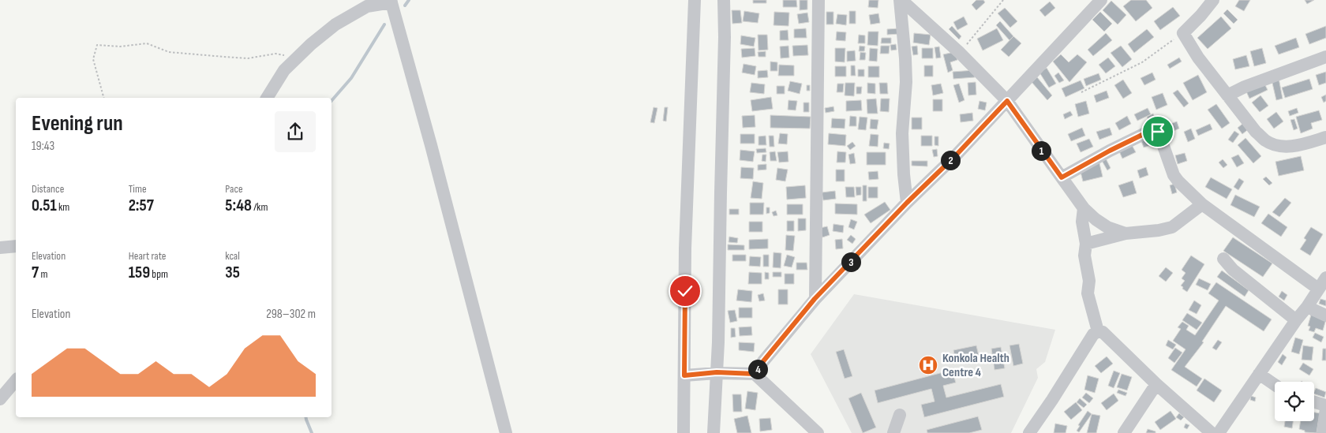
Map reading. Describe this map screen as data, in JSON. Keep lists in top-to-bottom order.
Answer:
{
  "places": {
    "hospital": ["Konkola Health Centre 4"]
  },
  "page": {
    "heading": ["Evening run", "19:43"],
    "pins": [
      "1",
      "2",
      "3",
      "4"
    ],
    "stats": [
      ["Distance", "0.51 km"],
      ["Time", "2:57"],
      ["Pace", "5:48 /km"],
      ["Elevation", "7 m"],
      ["Heart rate", "159 bpm"],
      ["kcal", "35"]
    ],
    "chart": ["Elevation", "298–302 m"]
  }
}
